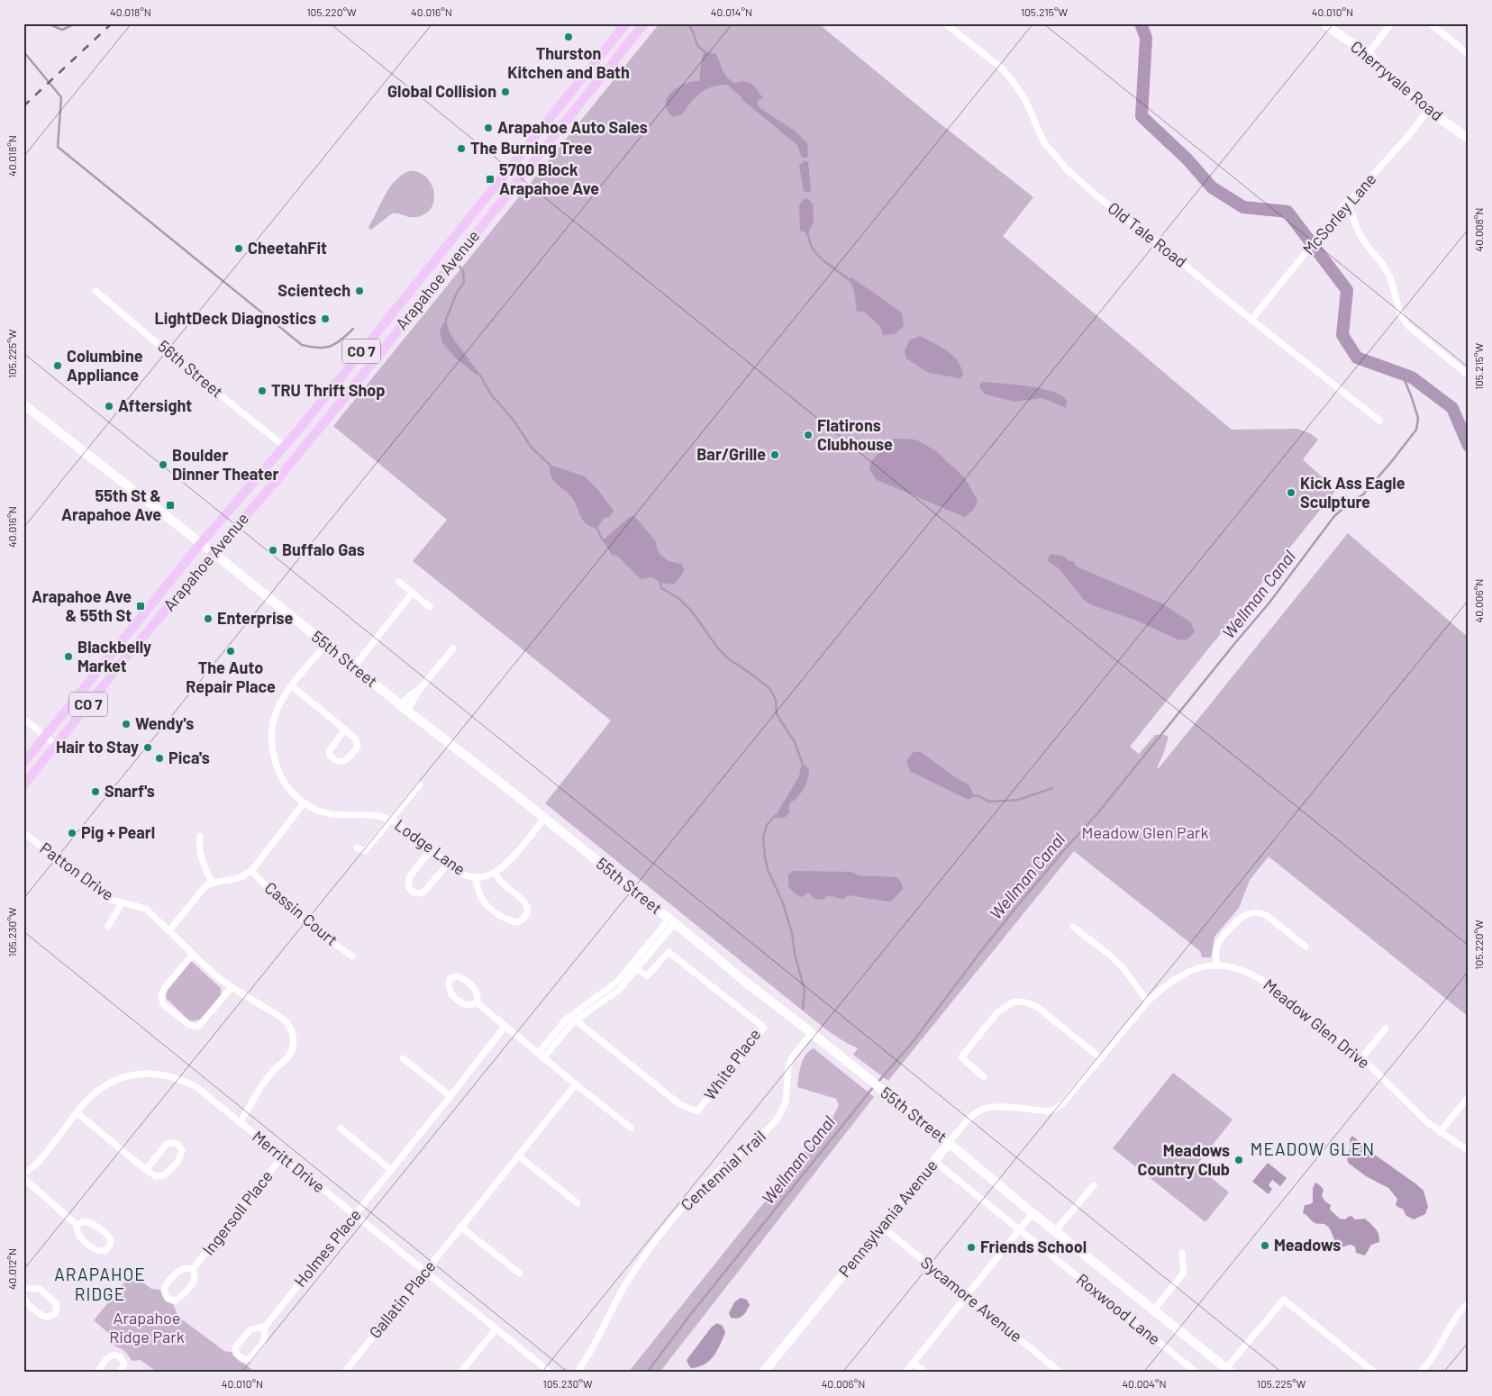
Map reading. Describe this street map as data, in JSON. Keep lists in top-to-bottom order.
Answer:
{
  "streets": {
    "main road": [
      "Cherryvale Road",
      "Arapahoe Avenue",
      "CO 7",
      "55th Street",
      "Pennsylvania Avenue"
    ],
    "street": [
      "McSorley Lane",
      "Old Tale Road",
      "56th Street",
      "Lodge Lane",
      "Patton Drive",
      "Cassin Court",
      "Meadow Glen Drive",
      "White Place",
      "Merritt Drive",
      "Centennial Trail",
      "Ingersoll Place",
      "Holmes Place",
      "Gallatin Place",
      "Sycamore Avenue",
      "Roxwood Lane"
    ]
  },
  "crossings": [
    ["Cherryvale Road", "McSorley Lane"],
    ["McSorley Lane", "Old Tale Road"],
    ["Arapahoe Avenue", "56th Street"],
    ["Arapahoe Avenue", "55th Street"],
    ["55th Street", "Lodge Lane"],
    ["55th Street", "Centennial Trail"],
    ["55th Street", "Pennsylvania Avenue"],
    ["Patton Drive", "Merritt Drive"],
    ["Meadow Glen Drive", "Pennsylvania Avenue"],
    ["Merritt Drive", "Ingersoll Place"],
    ["Merritt Drive", "Holmes Place"],
    ["Merritt Drive", "Gallatin Place"],
    ["Pennsylvania Avenue", "Sycamore Avenue"],
    ["Pennsylvania Avenue", "Roxwood Lane"]
  ],
  "districts": ["MEADOW GLEN", "ARAPAHOE RIDGE"],
  "water": ["Wellman Canal"],
  "parks": ["Meadow Glen Park", "Arapahoe Ridge Park"],
  "places": {
    "other": [
      "Thurston Kitchen and Bath",
      "Global Collision",
      "Arapahoe Auto Sales",
      "The Burning Tree",
      "CheetahFit",
      "Scientech",
      "LightDeck Diagnostics",
      "Columbine Appliance",
      "TRU Thrift Shop",
      "Aftersight",
      "Flatirons Clubhouse",
      "Bar/Grille",
      "Boulder Dinner Theater",
      "Kick Ass Eagle Sculpture",
      "Buffalo Gas",
      "Enterprise",
      "The Auto Repair Place",
      "Blackbelly Market",
      "Wendy's",
      "Hair to Stay",
      "Pica's",
      "Snarf's",
      "Pig + Pearl",
      "Meadows Country Club",
      "Meadows",
      "Friends School"
    ],
    "transit": ["5700 Block Arapahoe Ave", "55th St & Arapahoe Ave", "Arapahoe Ave & 55th St"]
  },
  "coordinates": [
    "40.018°N",
    "105.220°W",
    "40.016°N",
    "40.014°N",
    "105.215°W",
    "40.010°N",
    "40.008°N",
    "105.225°W",
    "40.006°N",
    "105.230°W",
    "40.012°N",
    "40.004°N"
  ]
}
